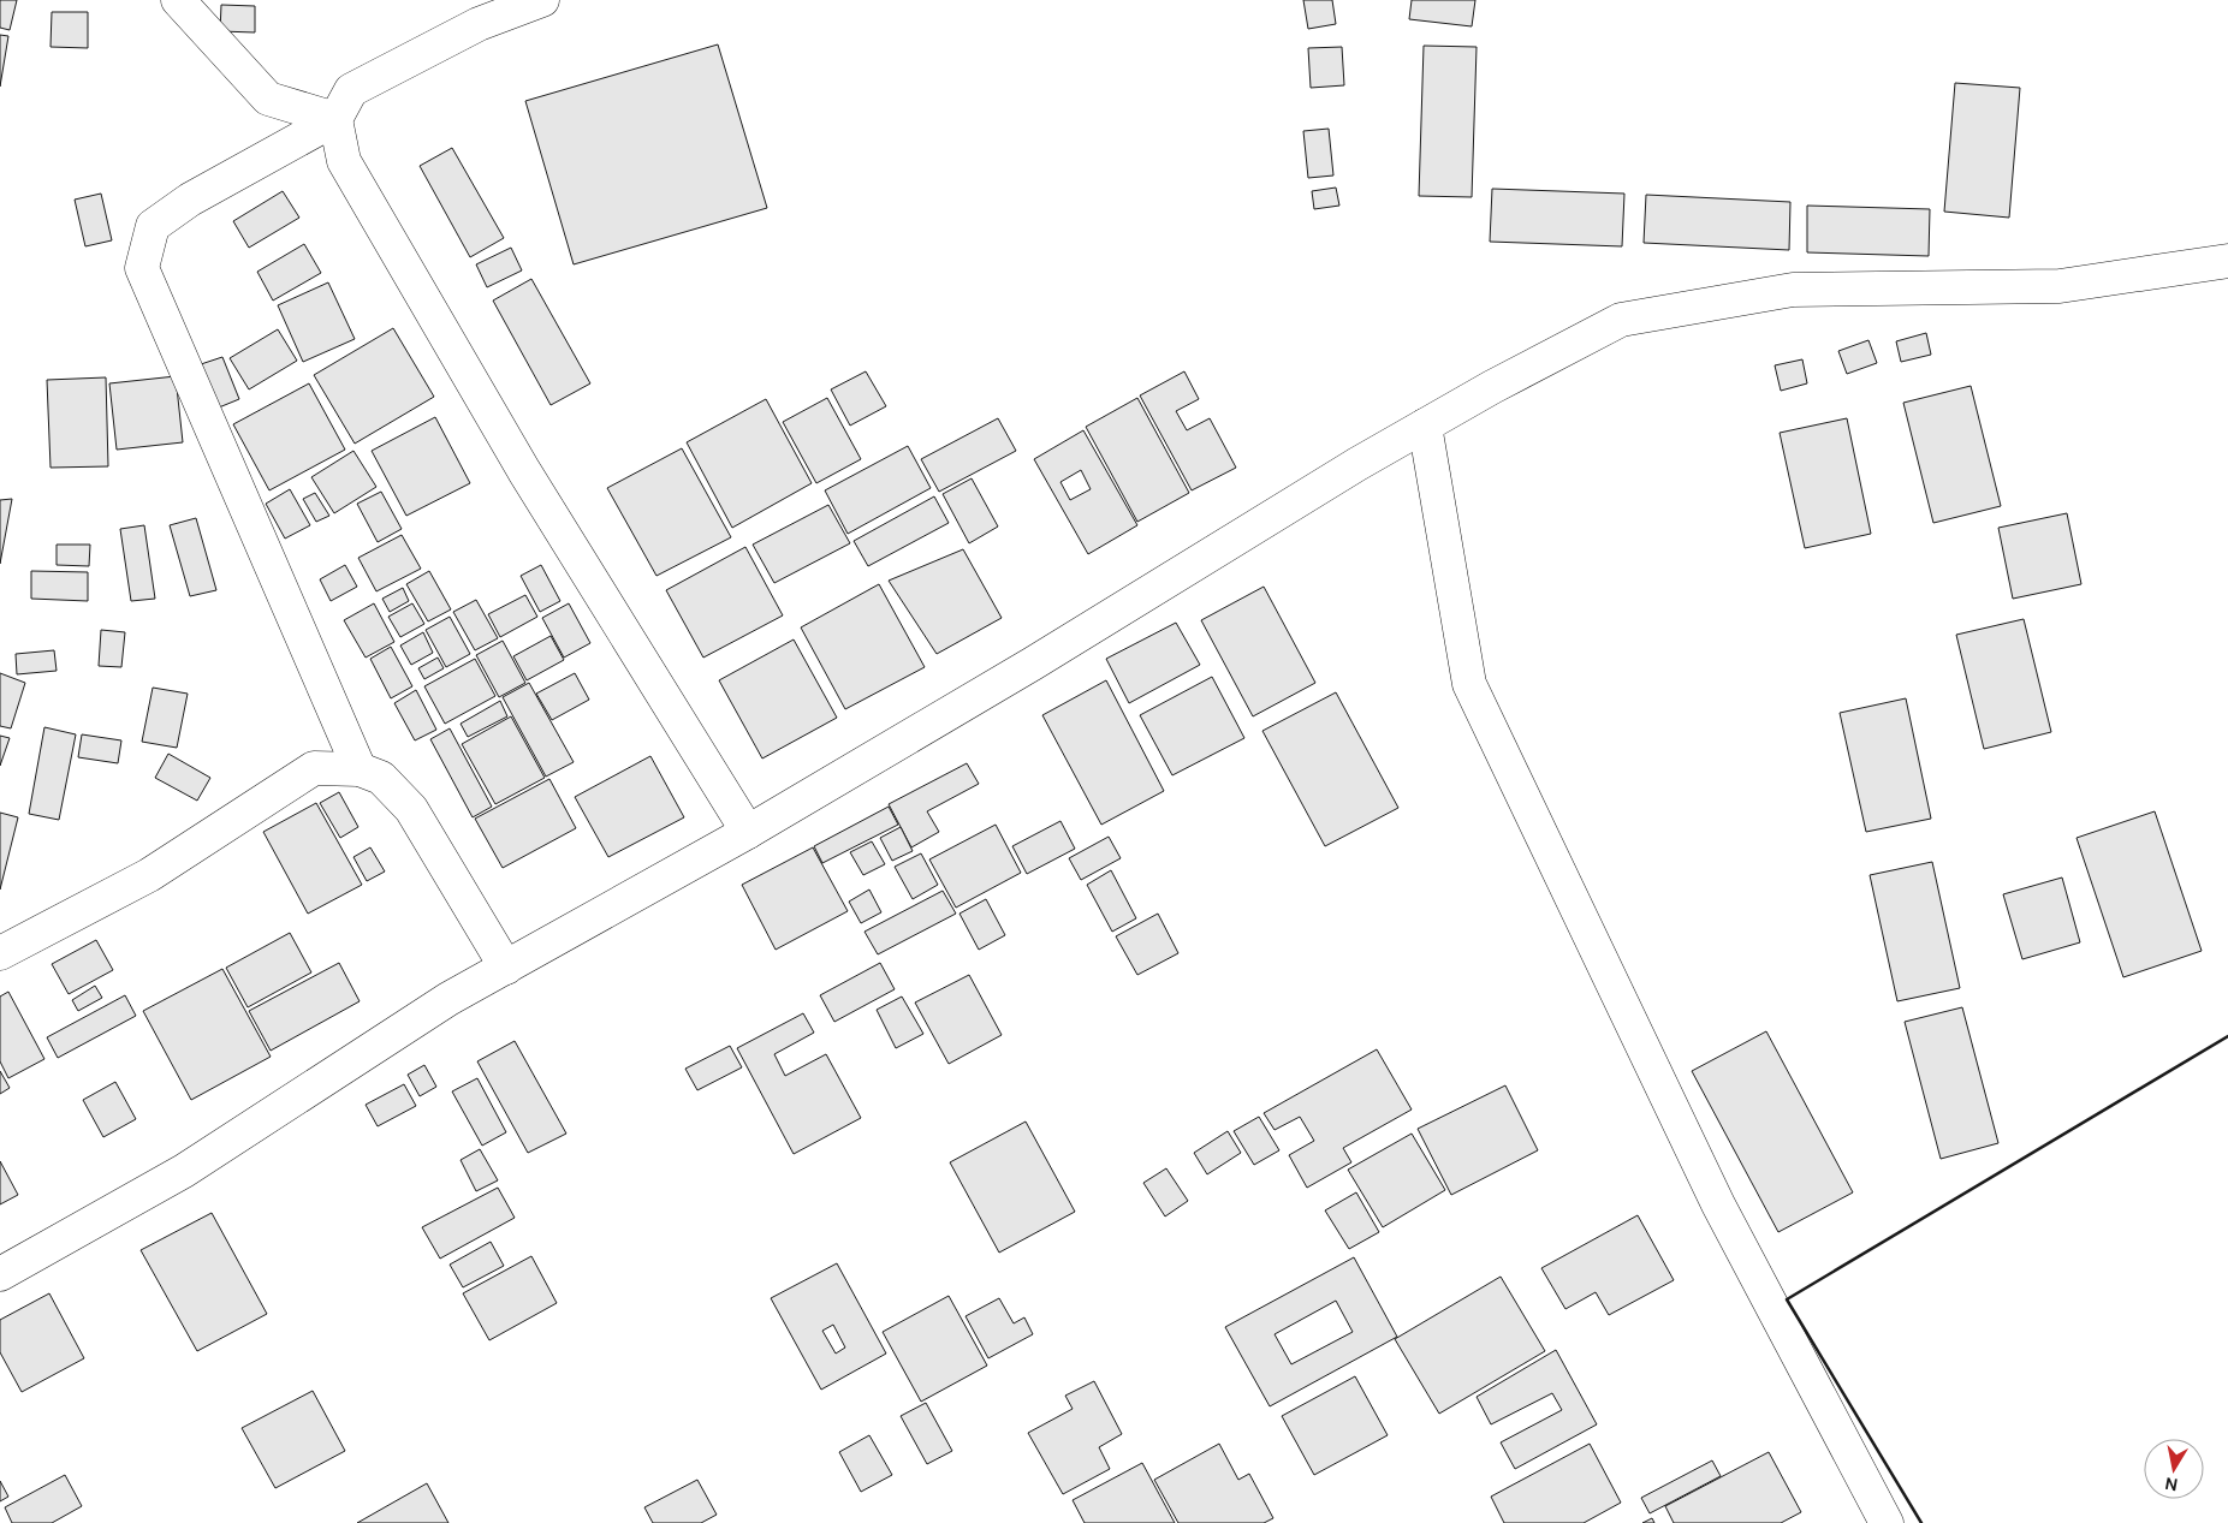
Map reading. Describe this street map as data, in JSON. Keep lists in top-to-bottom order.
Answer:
{
  "north": "bottom"
}
